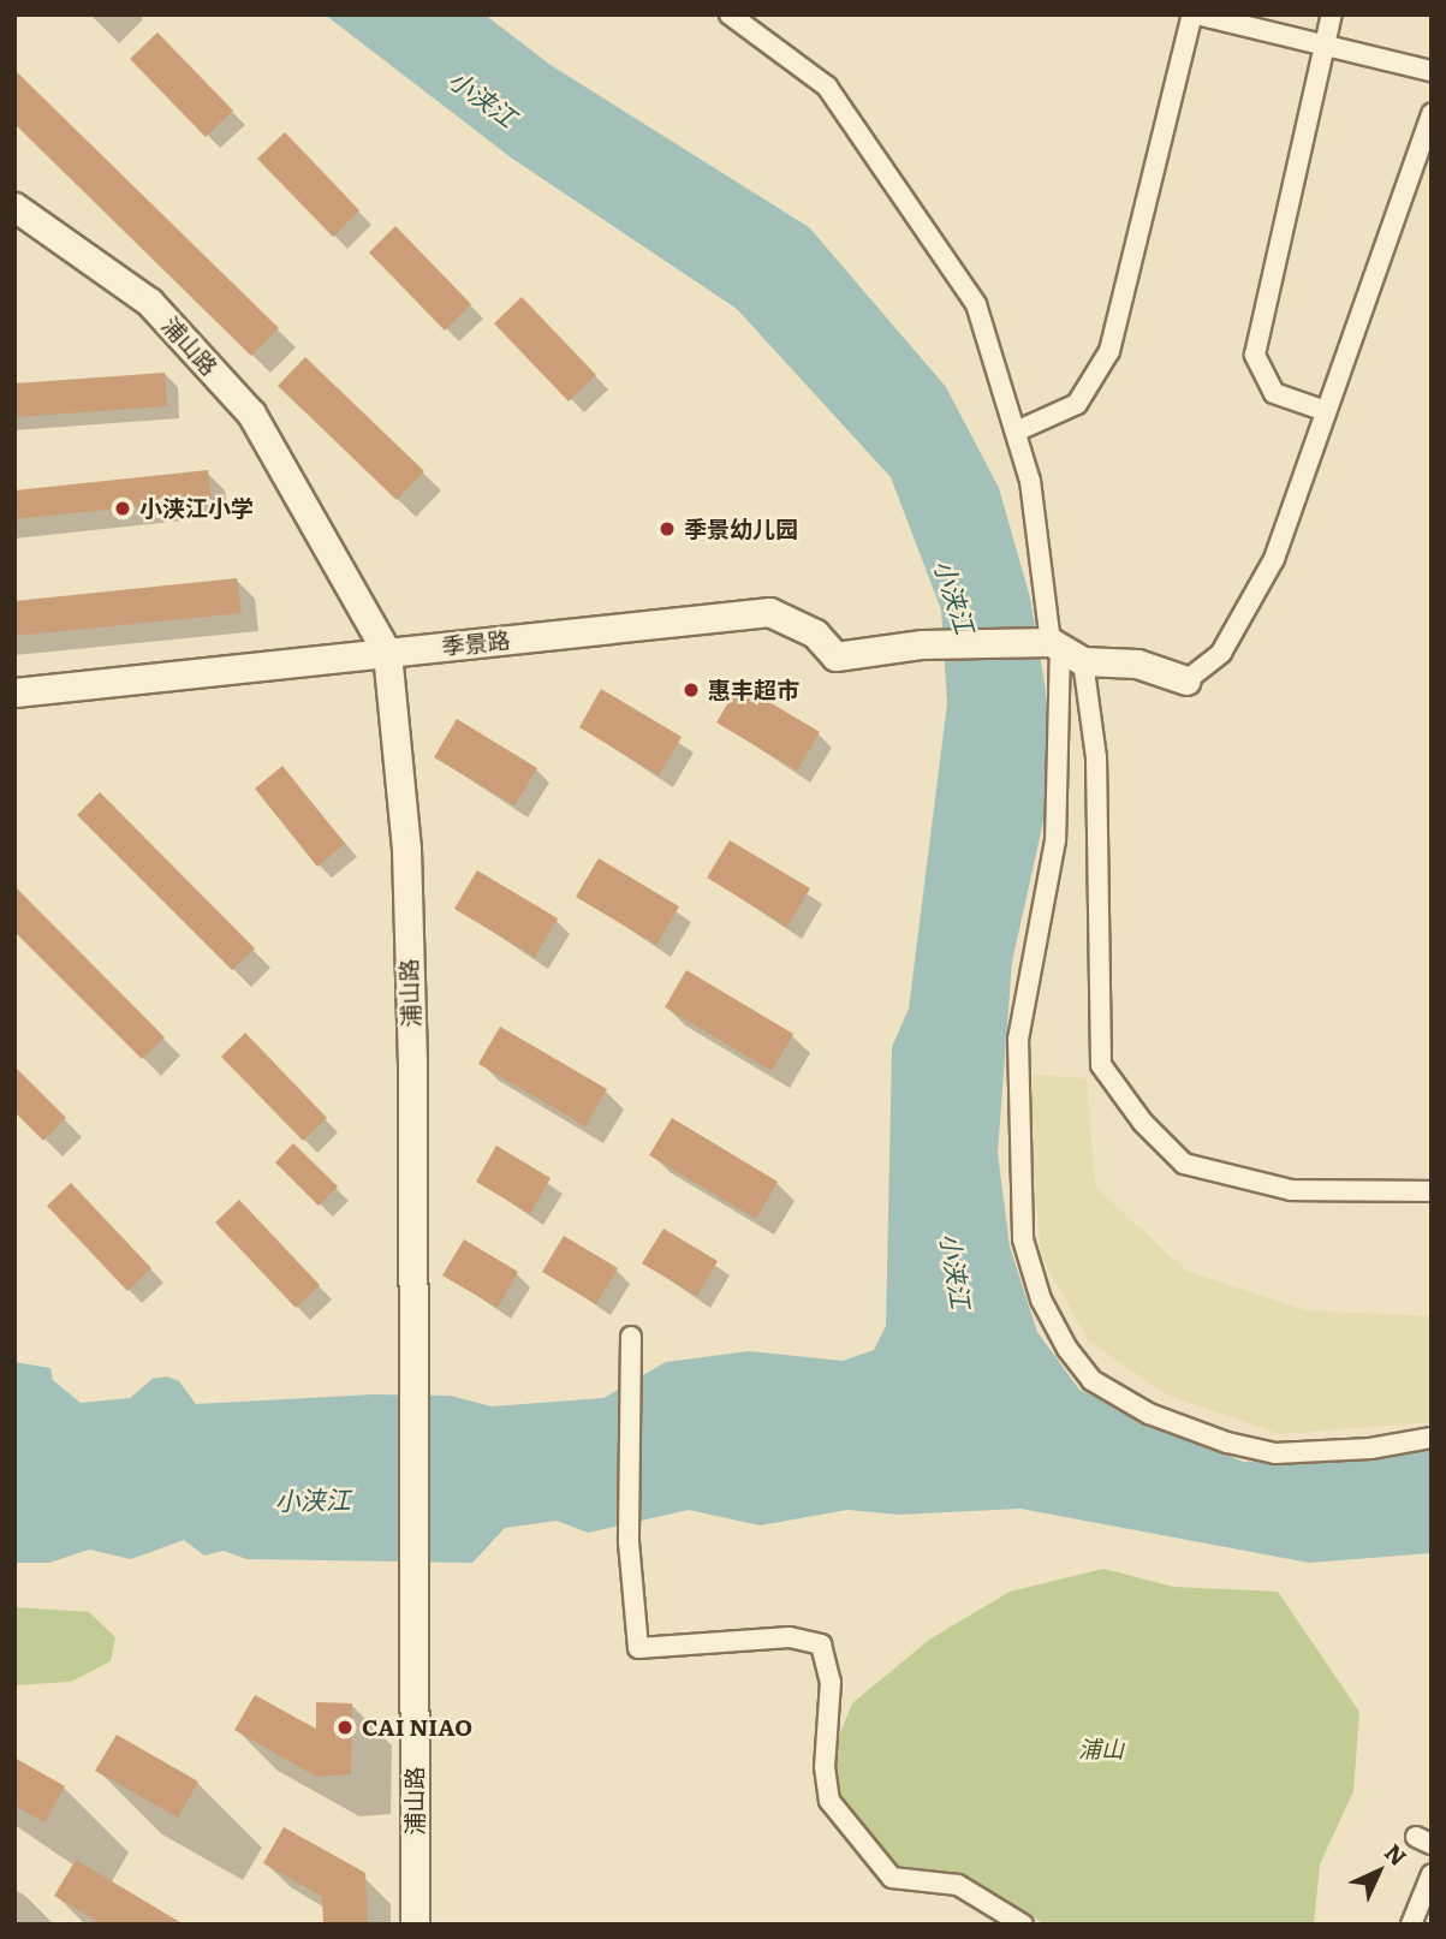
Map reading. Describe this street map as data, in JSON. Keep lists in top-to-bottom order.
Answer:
{
  "streets": {
    "street": ["浦山路", "季景路"]
  },
  "crossings": [
    ["浦山路", "季景路"]
  ],
  "water": ["小浃江"],
  "parks": ["浦山"],
  "places": [
    "小浃江小学",
    "季景幼儿园",
    "惠丰超市",
    "CAI NIAO"
  ],
  "north": "top right"
}
